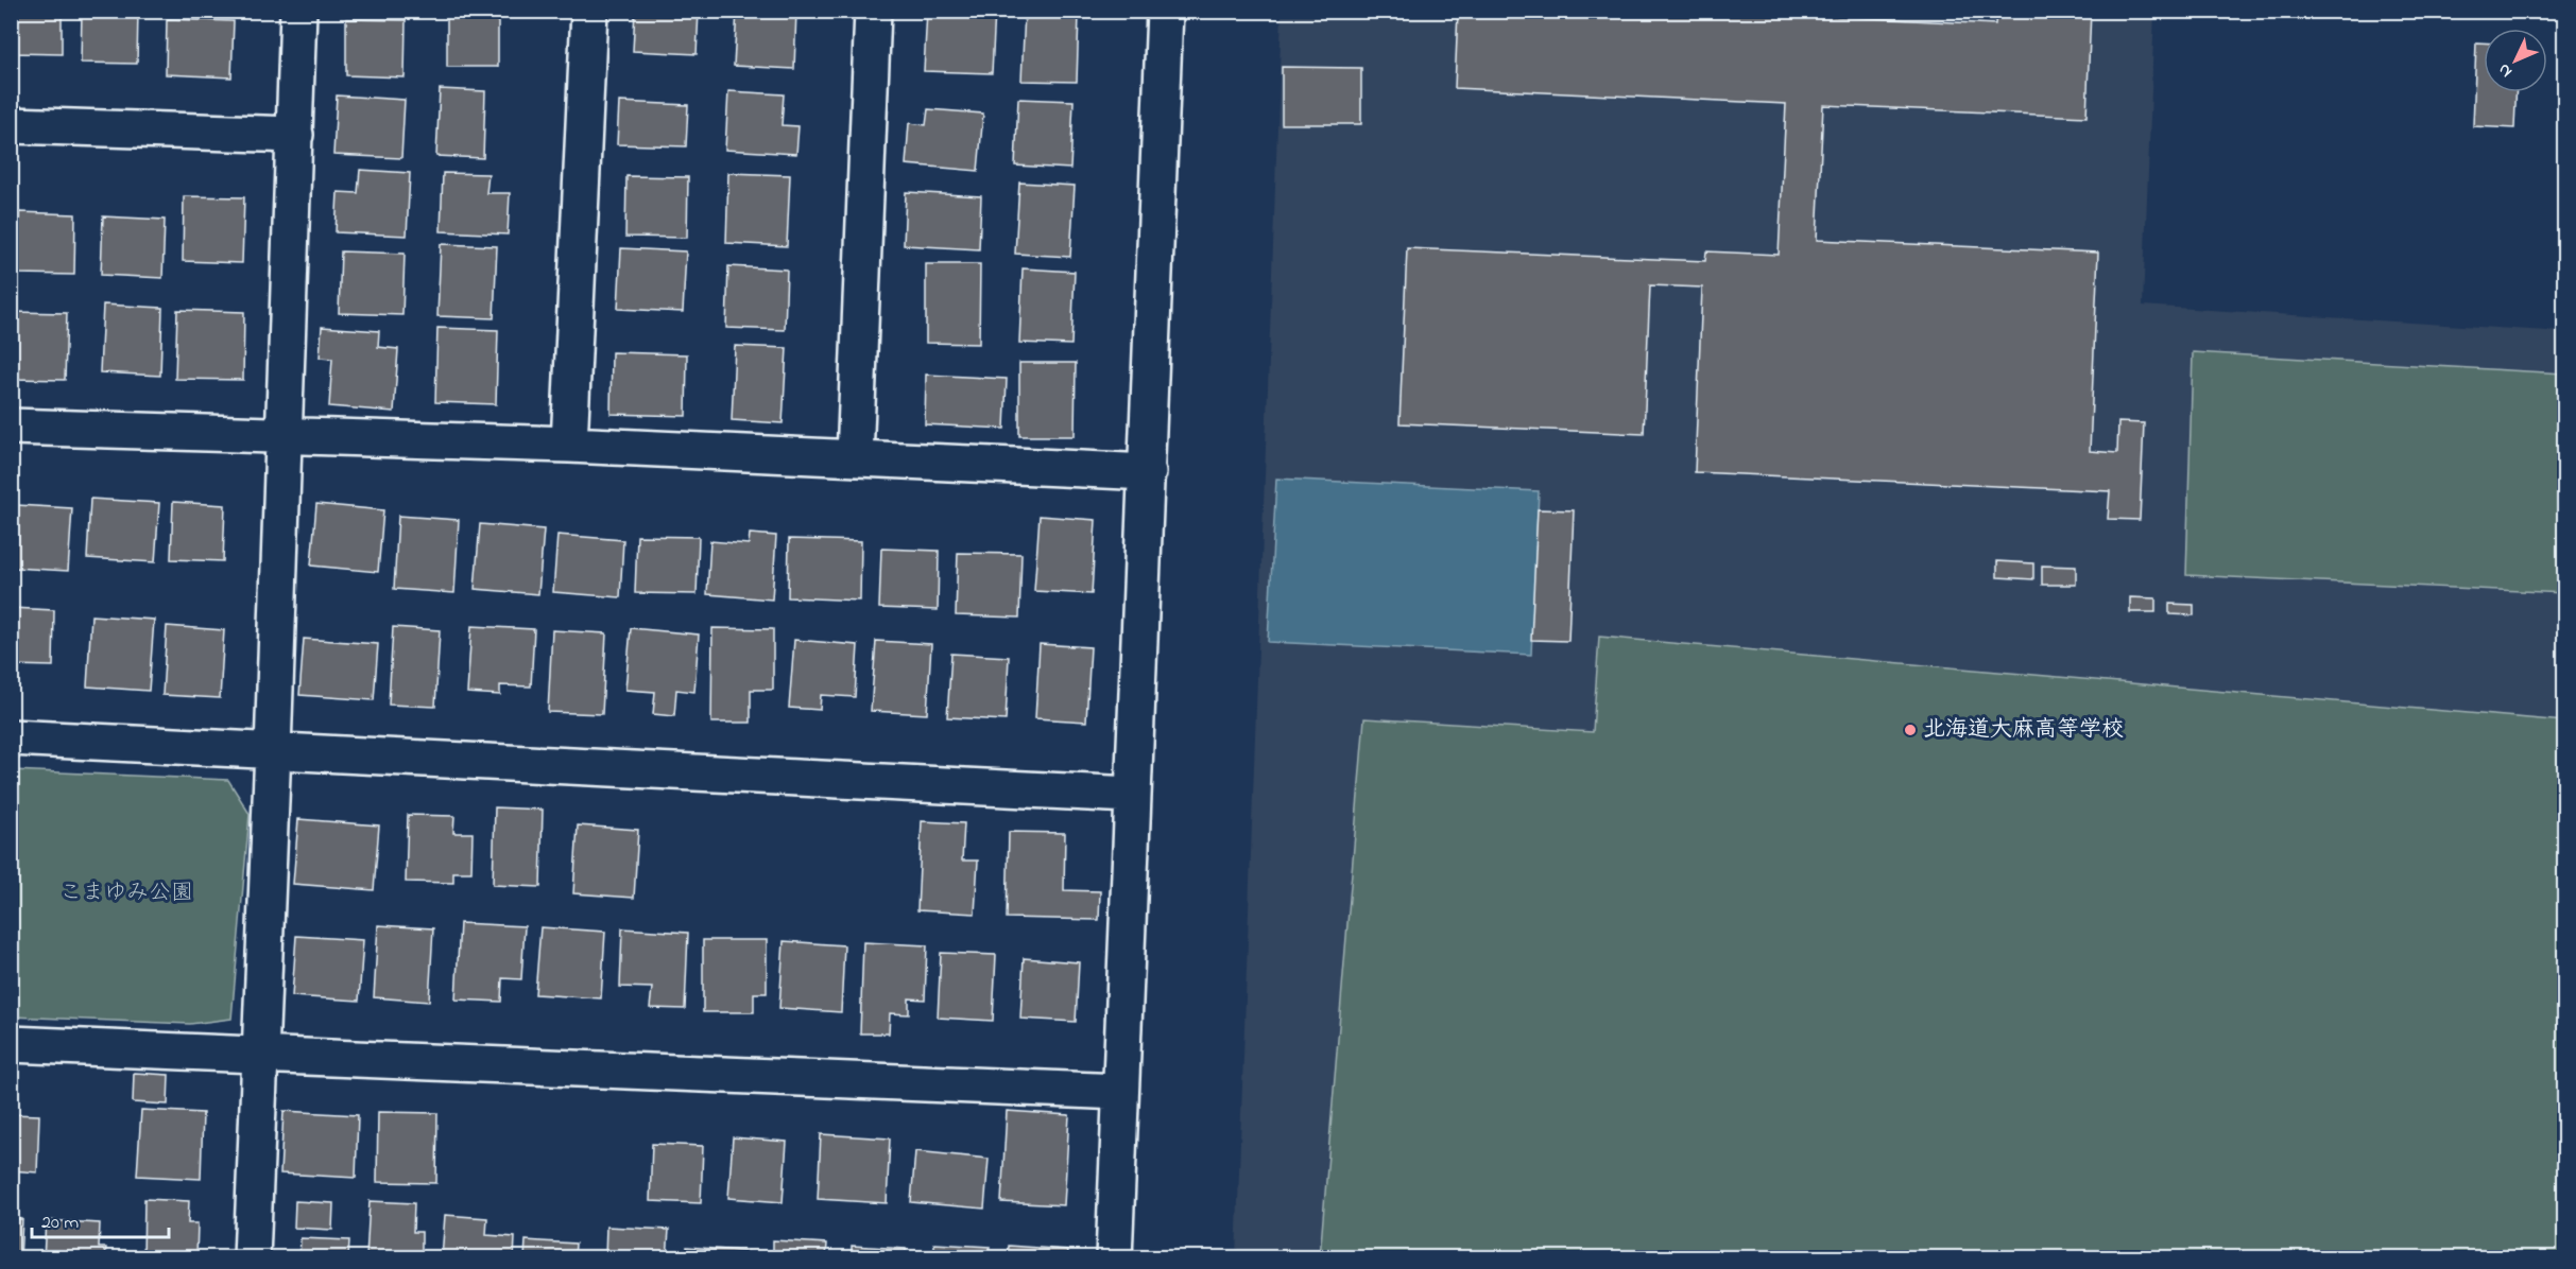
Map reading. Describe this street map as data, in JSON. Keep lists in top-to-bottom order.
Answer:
{
  "parks": ["こまゆみ公園"],
  "places": ["北海道大麻高等学校"],
  "scale_bar": "20 m",
  "north": "bottom left"
}
